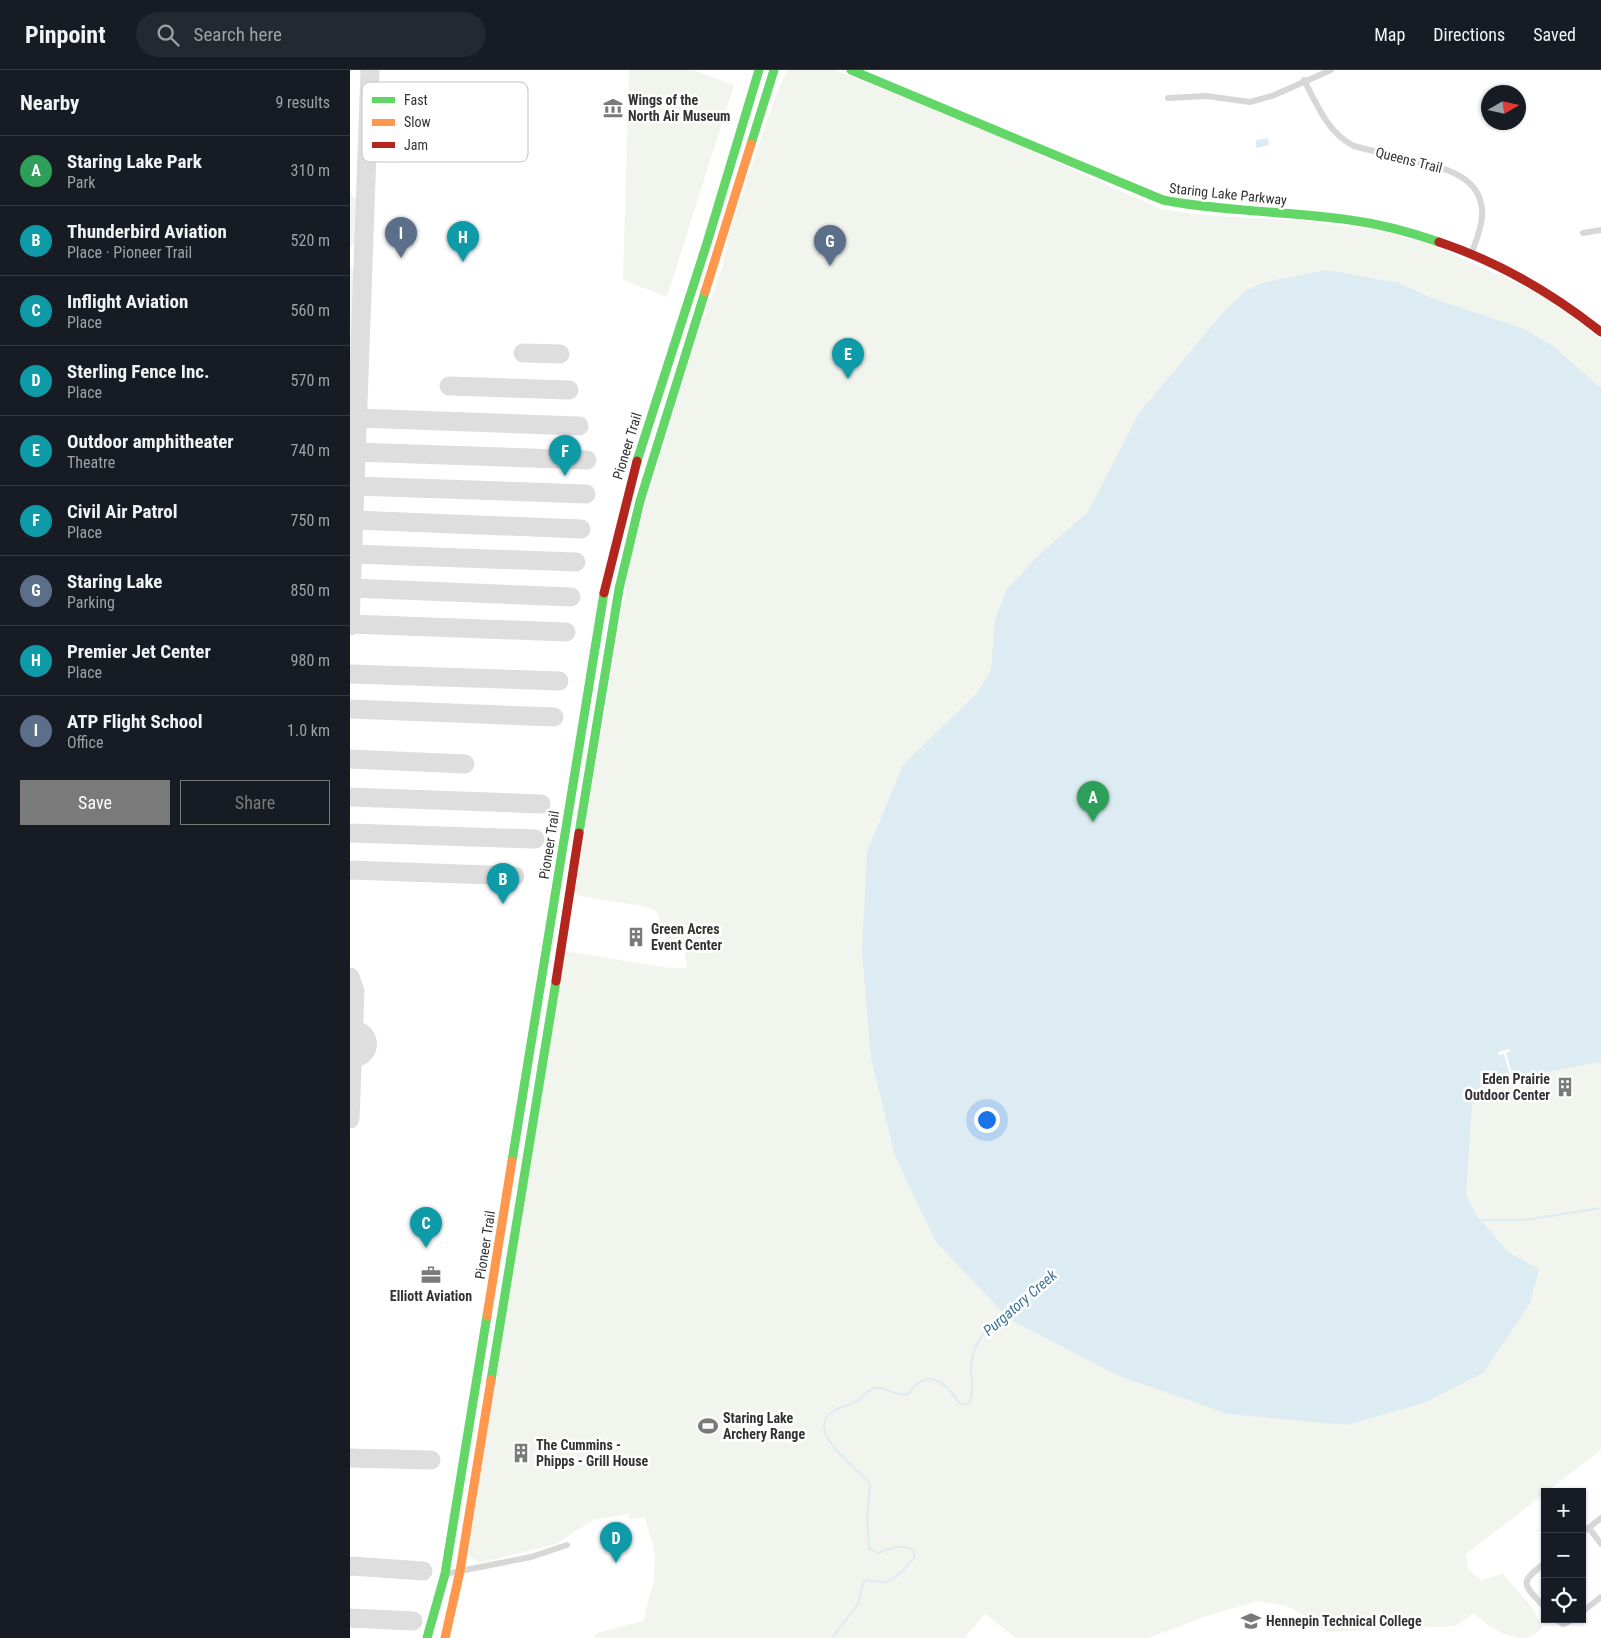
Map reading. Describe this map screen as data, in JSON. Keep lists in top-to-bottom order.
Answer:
{
  "streets": {
    "main road": ["Staring Lake Parkway", "Pioneer Trail"],
    "street": ["Queens Trail"]
  },
  "crossings": [
    ["Queens Trail", "Staring Lake Parkway"]
  ],
  "water": ["Purgatory Creek"],
  "places": {
    "museum": ["Wings of the North Air Museum"],
    "building": ["Green Acres Event Center", "Eden Prairie Outdoor Center", "The Cummins - Phipps - Grill House"],
    "office": ["Elliott Aviation"],
    "sports": ["Staring Lake Archery Range"],
    "school or university": ["Hennepin Technical College"]
  },
  "legend": ["Fast", "Slow", "Jam"],
  "north": "right",
  "page": {
    "header": "Pinpoint",
    "search": "Search here",
    "nav": ["Map", "Directions", "Saved"],
    "heading": ["Nearby", "9 results"],
    "list": [
      {
        "mark": "A",
        "name": "Staring Lake Park",
        "note": "Park",
        "value": "310 m"
      },
      {
        "mark": "B",
        "name": "Thunderbird Aviation",
        "note": "Place · Pioneer Trail",
        "value": "520 m"
      },
      {
        "mark": "C",
        "name": "Inflight Aviation",
        "note": "Place",
        "value": "560 m"
      },
      {
        "mark": "D",
        "name": "Sterling Fence Inc.",
        "note": "Place",
        "value": "570 m"
      },
      {
        "mark": "E",
        "name": "Outdoor amphitheater",
        "note": "Theatre",
        "value": "740 m"
      },
      {
        "mark": "F",
        "name": "Civil Air Patrol",
        "note": "Place",
        "value": "750 m"
      },
      {
        "mark": "G",
        "name": "Staring Lake",
        "note": "Parking",
        "value": "850 m"
      },
      {
        "mark": "H",
        "name": "Premier Jet Center",
        "note": "Place",
        "value": "980 m"
      },
      {
        "mark": "I",
        "name": "ATP Flight School",
        "note": "Office",
        "value": "1.0 km"
      }
    ],
    "pins": [
      "I",
      "H",
      "G",
      "E",
      "F",
      "A",
      "B",
      "C",
      "D"
    ],
    "buttons": ["Save", "Share"],
    "map_buttons": ["+", "−"]
  }
}
